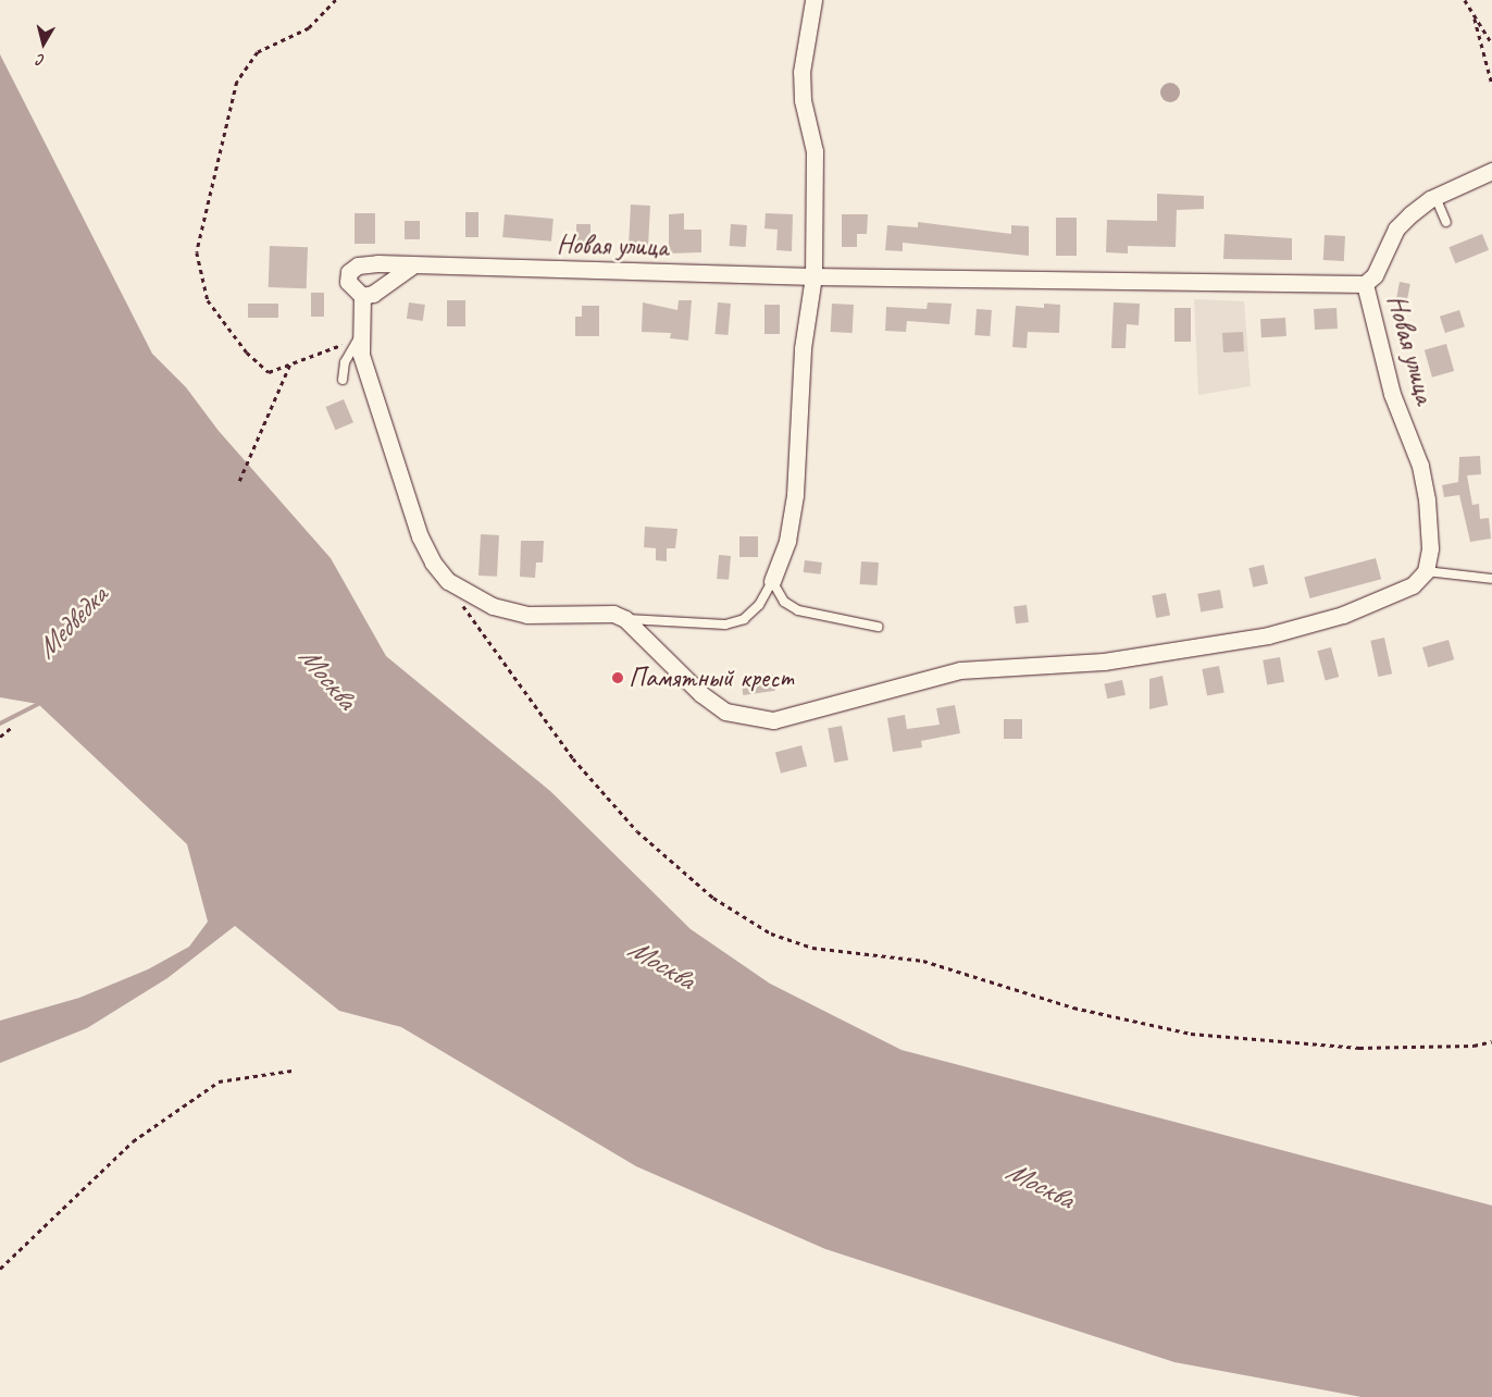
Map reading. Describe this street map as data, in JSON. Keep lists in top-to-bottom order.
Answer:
{
  "streets": {
    "street": ["Новая улица"]
  },
  "water": ["Медведка", "Москва"],
  "places": ["Памятный крест"],
  "north": "bottom"
}
